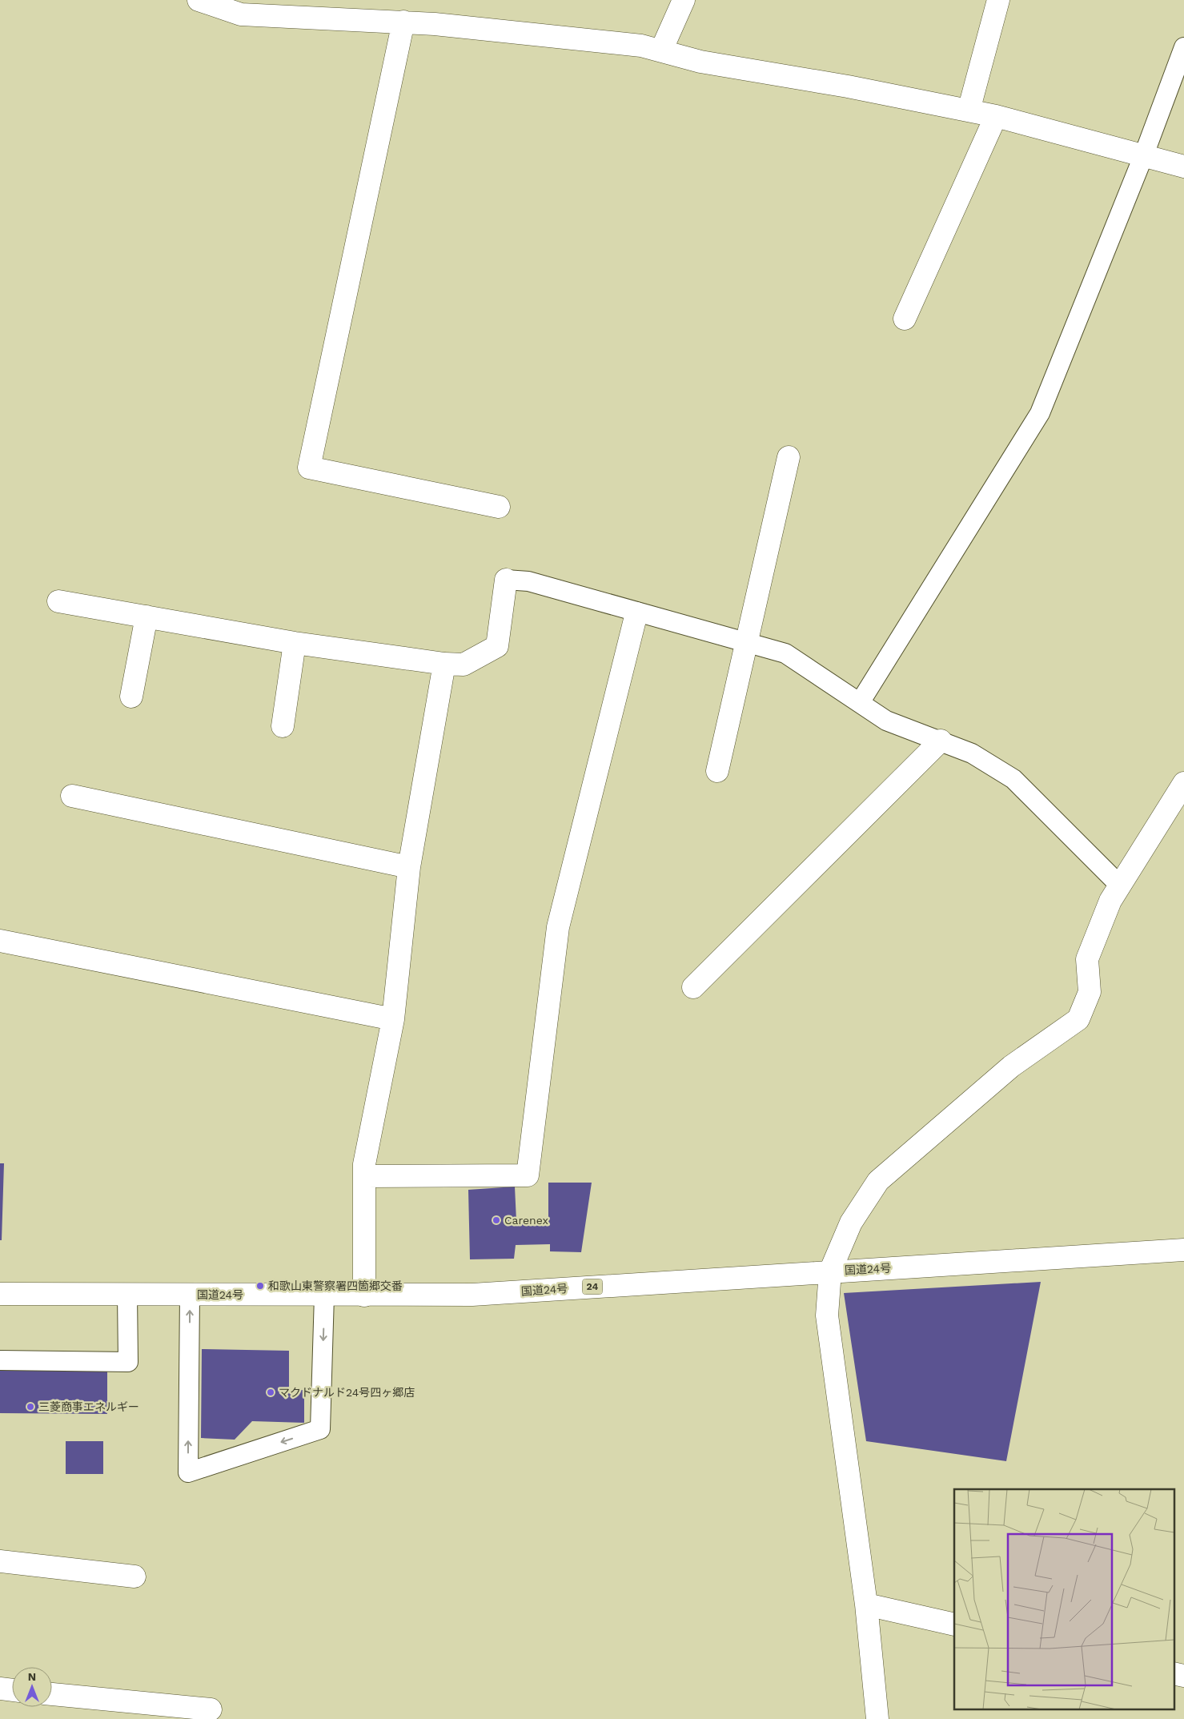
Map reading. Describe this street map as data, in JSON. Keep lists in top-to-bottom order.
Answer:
{
  "streets": {
    "main road": ["国道24号", "24"]
  },
  "places": [
    "Carenex",
    "和歌山東警察署四箇郷交番",
    "マクドナルド24号四ヶ郷店",
    "三菱商事エネルギー"
  ],
  "north": "top"
}
